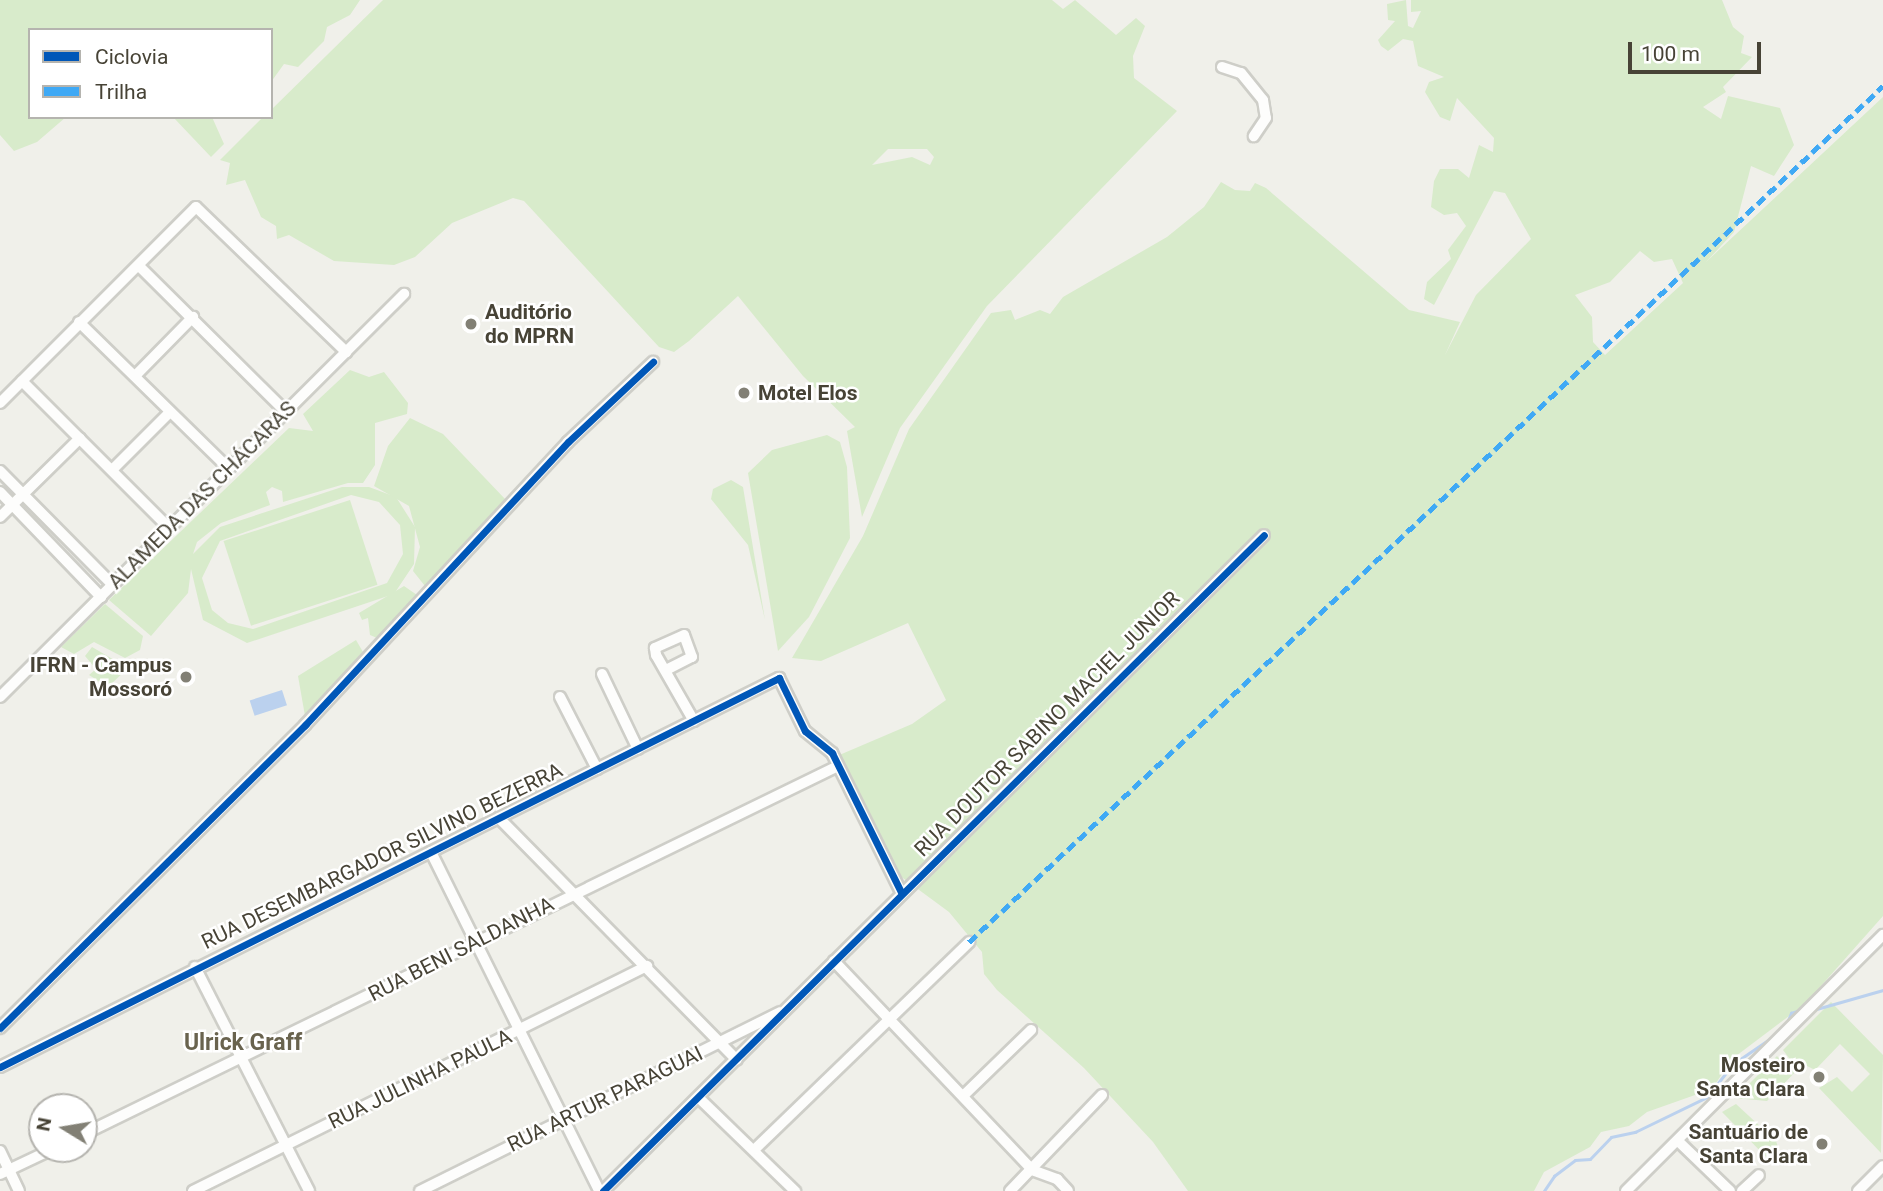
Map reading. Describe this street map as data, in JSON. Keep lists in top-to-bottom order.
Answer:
{
  "streets": {
    "street": [
      "ALAMEDA DAS CHÁCARAS",
      "RUA DOUTOR SABINO MACIEL JUNIOR",
      "RUA DESEMBARGADOR SILVINO BEZERRA",
      "RUA BENI SALDANHA",
      "RUA JULINHA PAULA",
      "RUA ARTUR PARAGUAI"
    ]
  },
  "crossings": [
    ["RUA DOUTOR SABINO MACIEL JUNIOR", "RUA ARTUR PARAGUAI"],
    ["RUA DESEMBARGADOR SILVINO BEZERRA", "RUA BENI SALDANHA"]
  ],
  "districts": ["Ulrick Graff"],
  "places": [
    "Auditório do MPRN",
    "Motel Elos",
    "IFRN - Campus Mossoró",
    "Mosteiro Santa Clara",
    "Santuário de Santa Clara"
  ],
  "legend": ["Ciclovia", "Trilha"],
  "scale_bar": "100 m",
  "north": "left"
}
